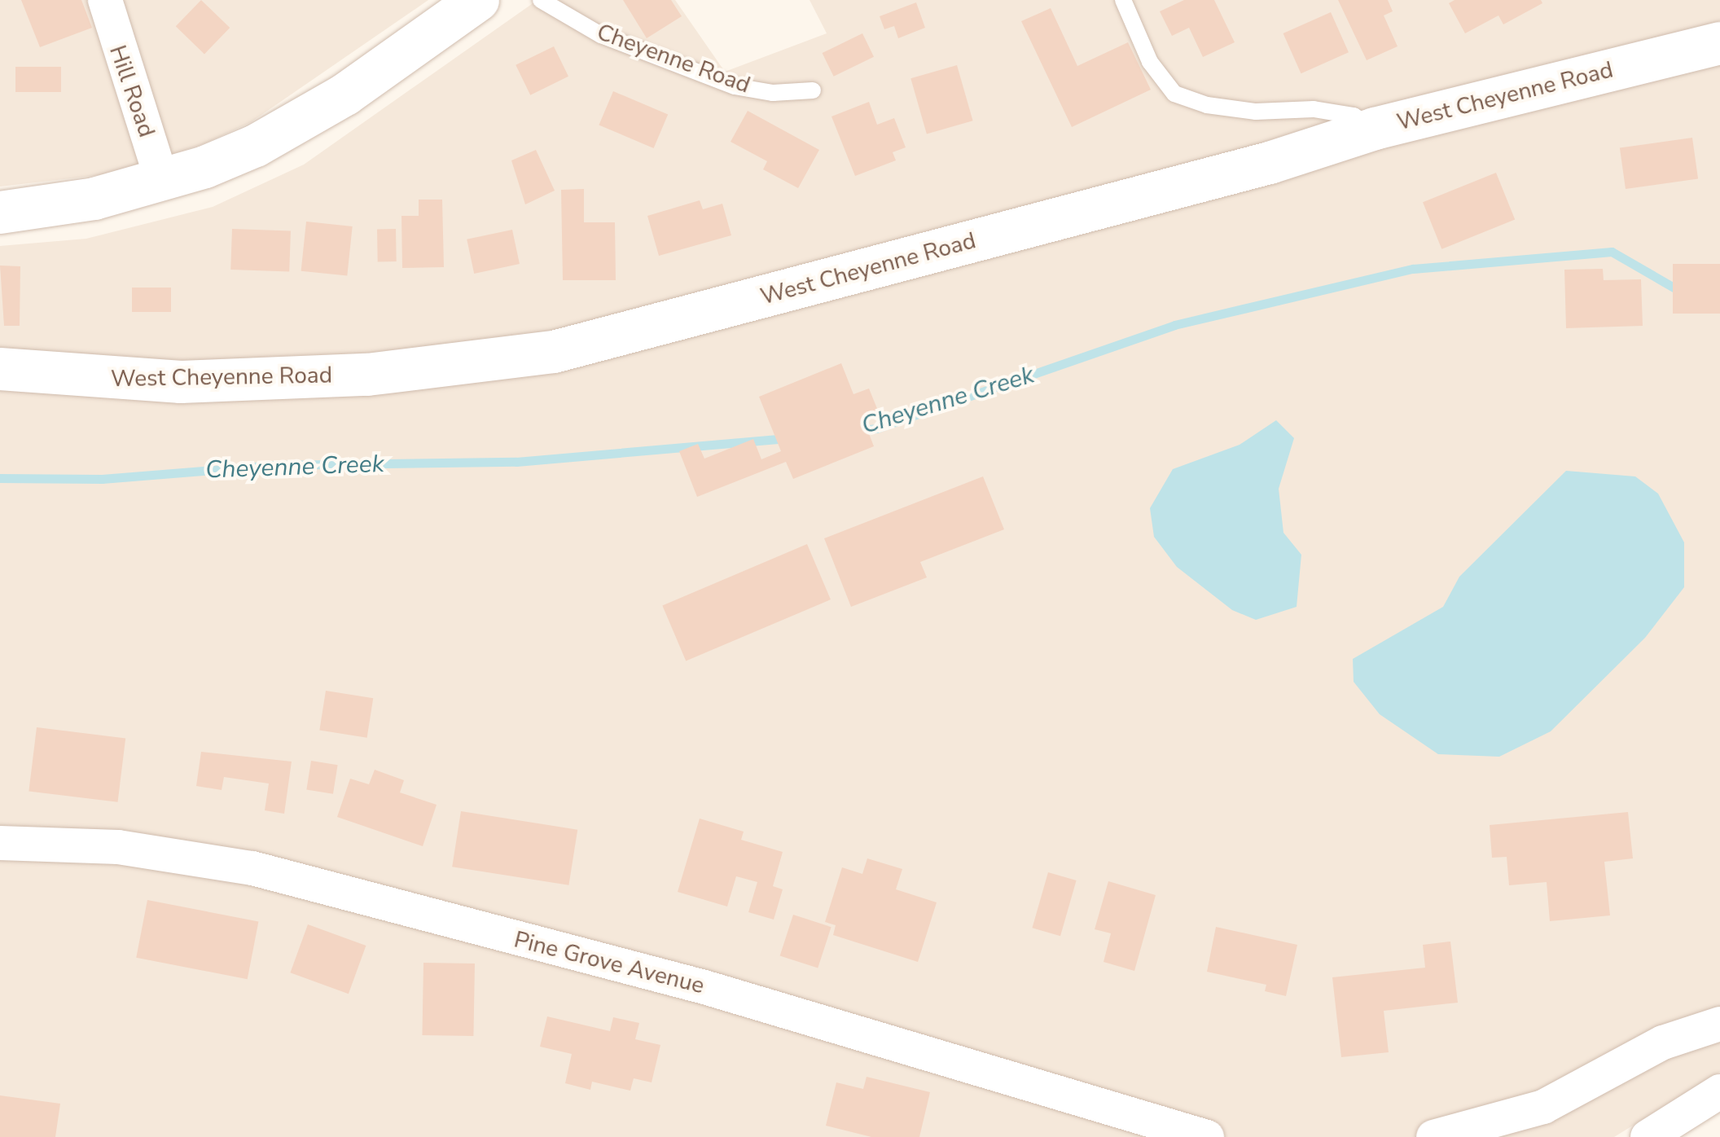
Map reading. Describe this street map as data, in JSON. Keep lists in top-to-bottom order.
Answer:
{
  "streets": {
    "street": ["Hill Road", "West Cheyenne Road", "Pine Grove Avenue"],
    "lane": ["Cheyenne Road"]
  },
  "water": ["Cheyenne Creek"]
}
